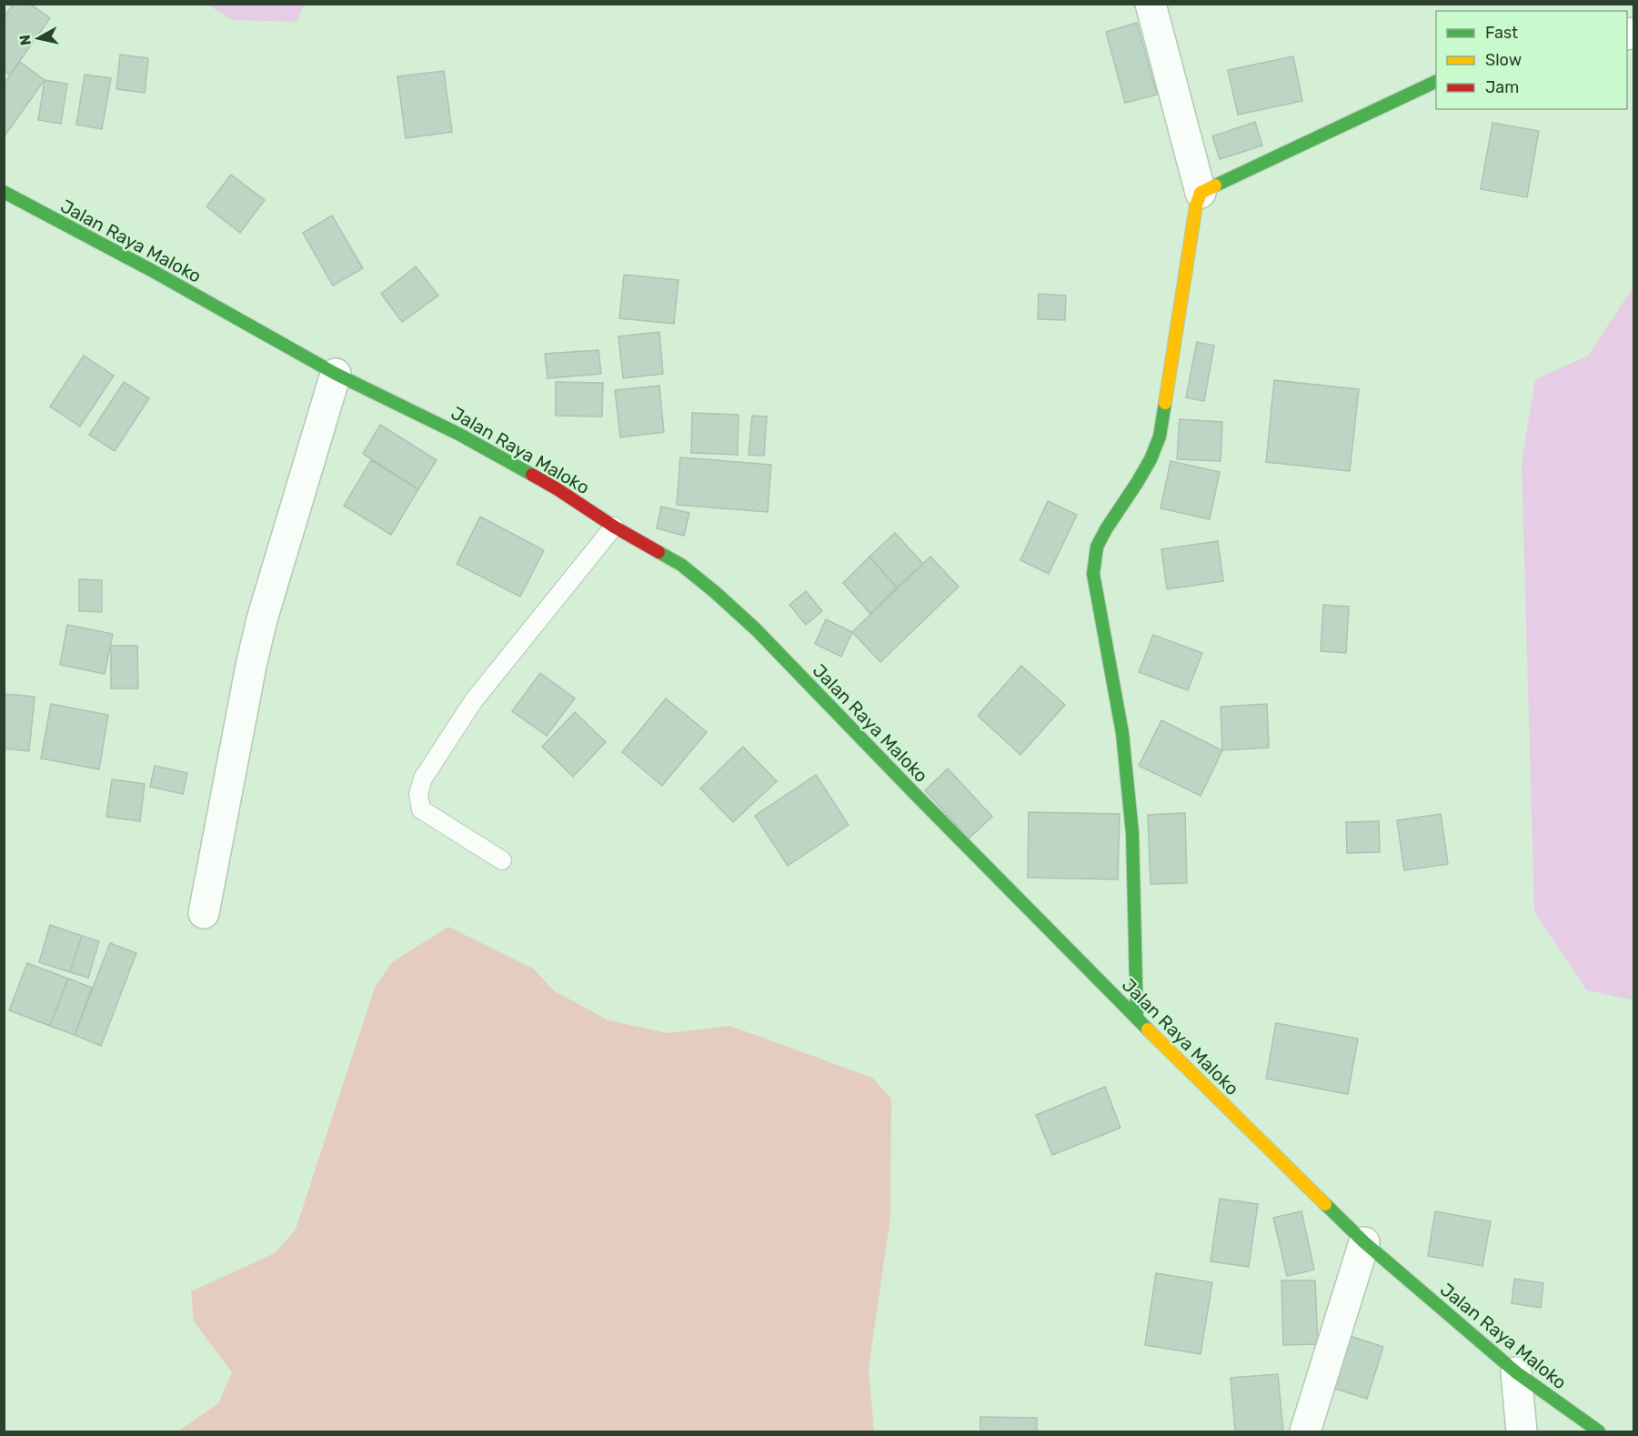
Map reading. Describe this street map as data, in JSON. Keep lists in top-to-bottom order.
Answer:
{
  "streets": {
    "street": ["Jalan Raya Maloko"]
  },
  "legend": ["Fast", "Slow", "Jam"],
  "north": "left"
}
